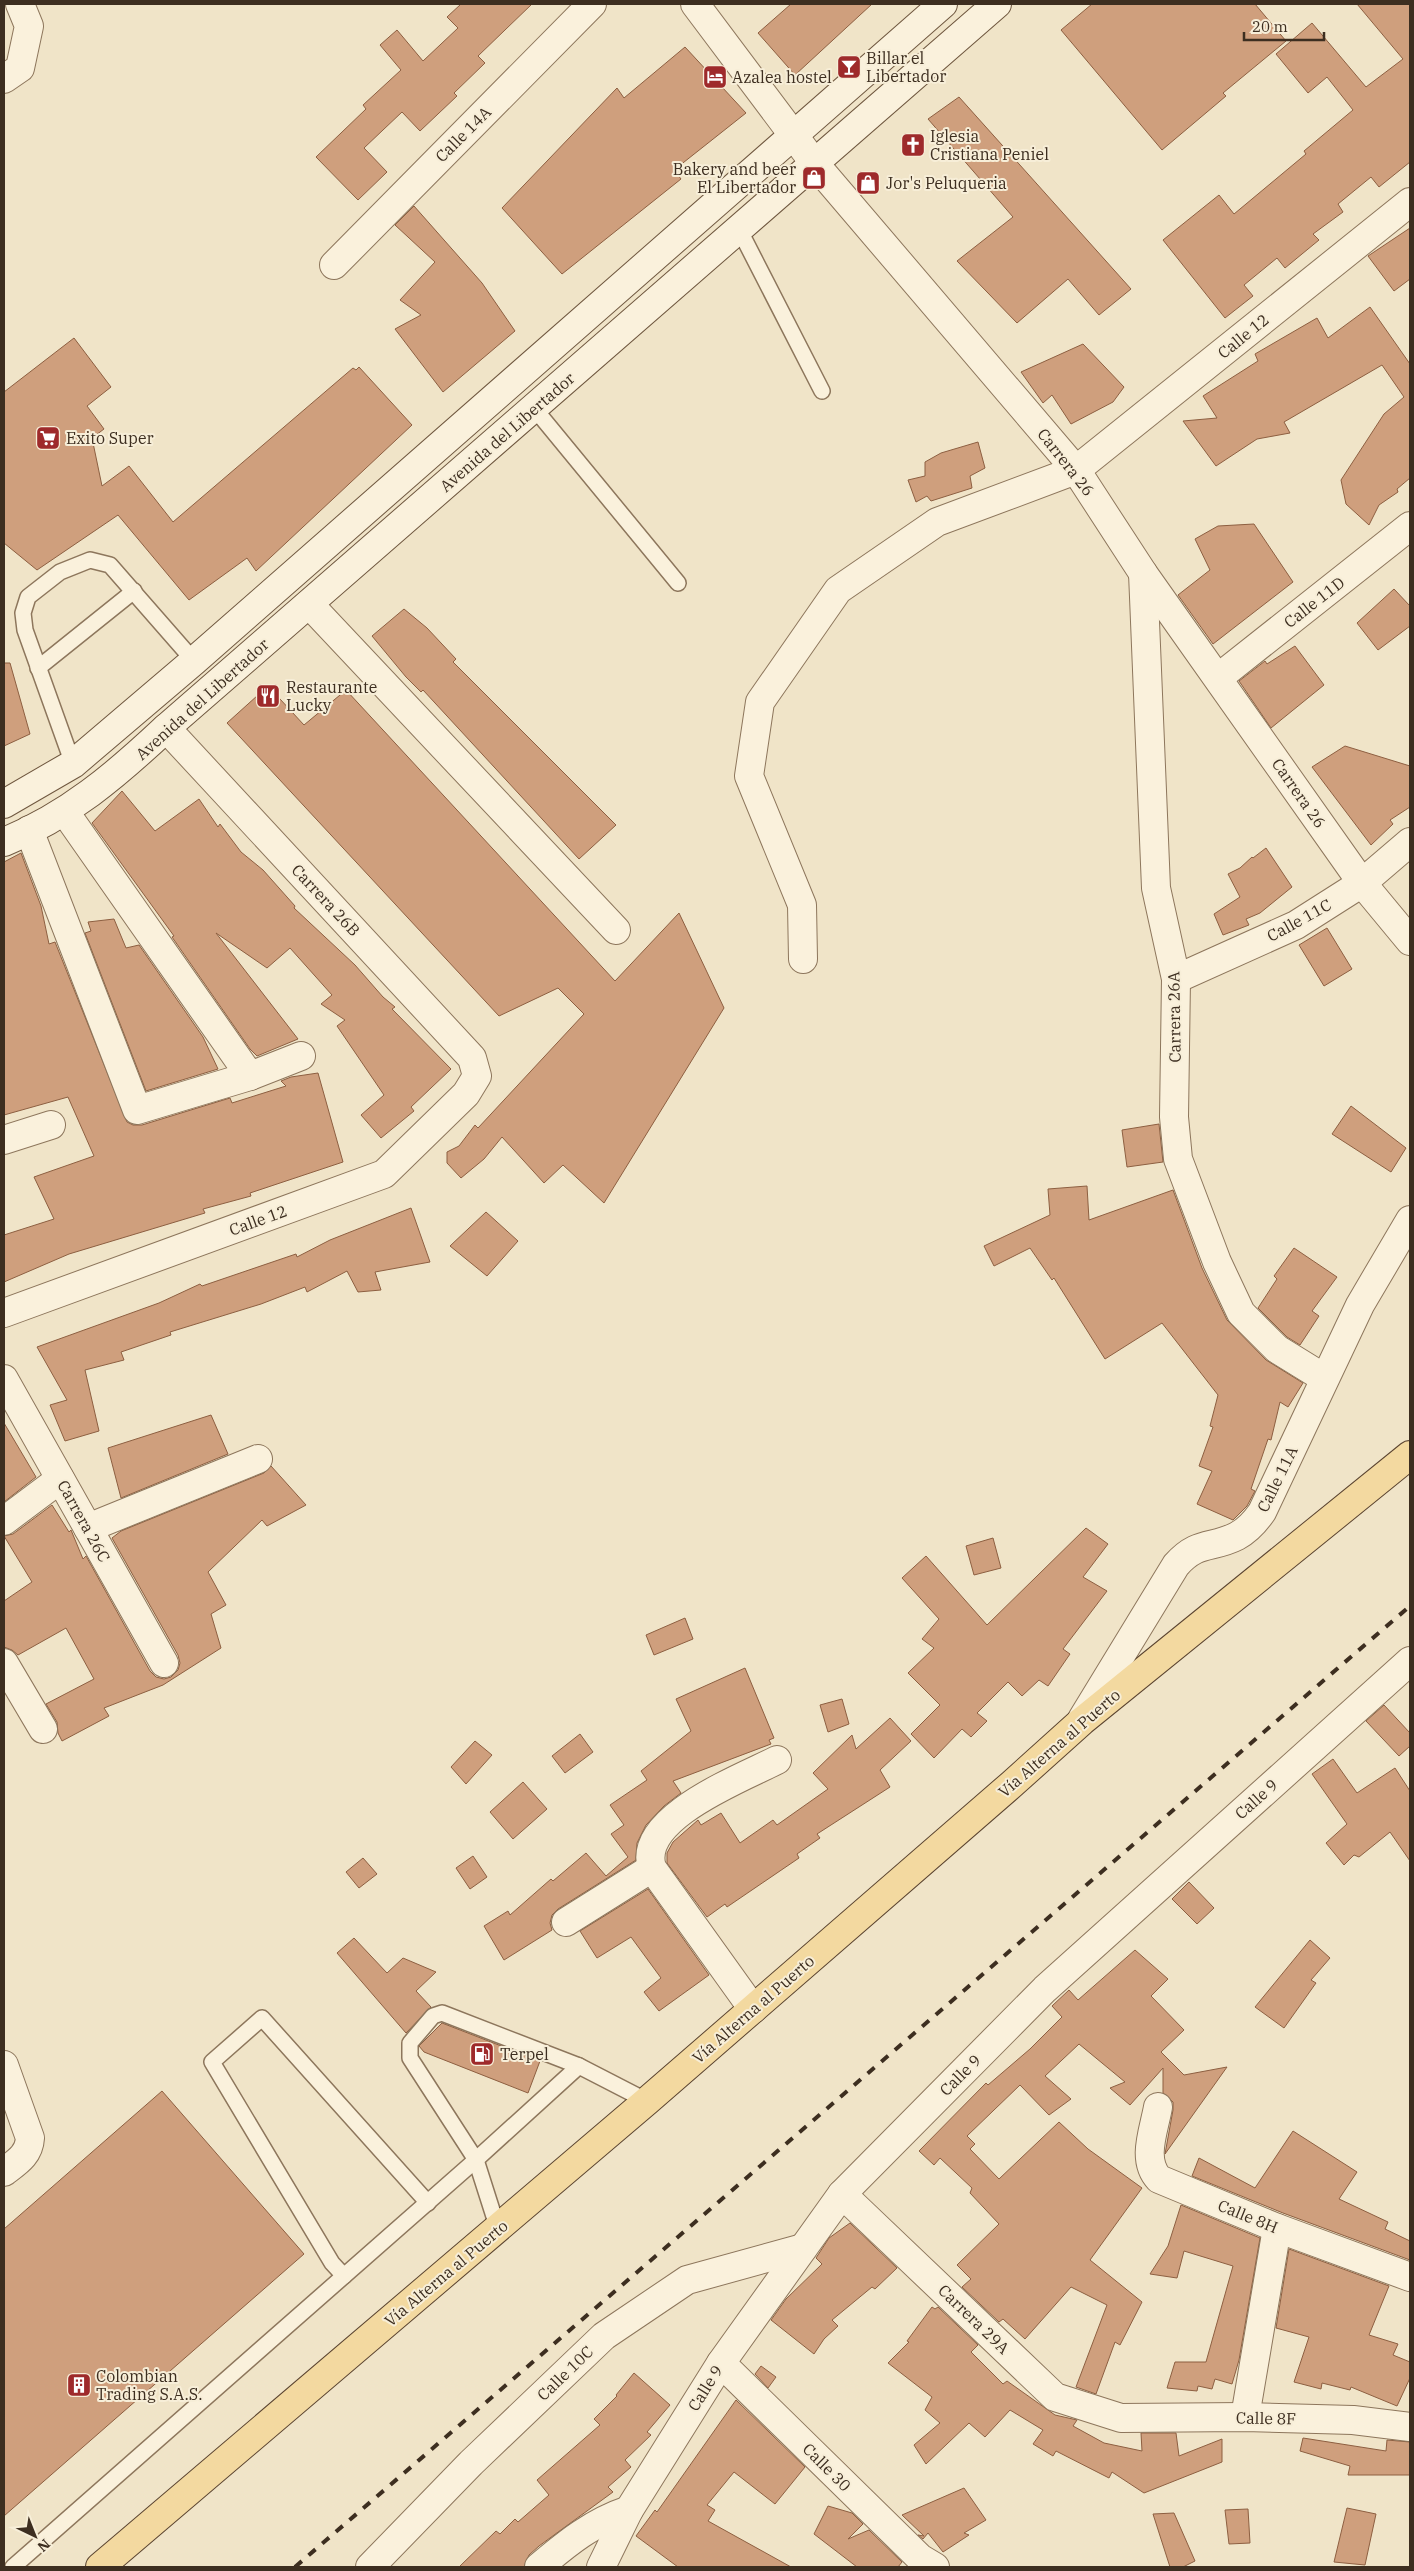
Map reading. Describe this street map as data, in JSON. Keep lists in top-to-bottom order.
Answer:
{
  "streets": {
    "main road": ["Vía Alterna al Puerto"],
    "street": [
      "Calle 14A",
      "Calle 12",
      "Avenida del Libertador",
      "Carrera 26",
      "Calle 11D",
      "Carrera 26B",
      "Calle 11C",
      "Carrera 26A",
      "Calle 11A",
      "Carrera 26C",
      "Calle 9",
      "Calle 8H",
      "Carrera 29A",
      "Calle 10C",
      "Calle 8F",
      "Calle 30"
    ]
  },
  "crossings": [
    ["Calle 12", "Carrera 26"],
    ["Calle 12", "Carrera 26B"],
    ["Avenida del Libertador", "Carrera 26"],
    ["Avenida del Libertador", "Carrera 26B"],
    ["Carrera 26", "Calle 11D"],
    ["Carrera 26", "Calle 11C"],
    ["Carrera 26", "Carrera 26A"],
    ["Calle 11C", "Carrera 26A"],
    ["Carrera 26A", "Calle 11A"],
    ["Calle 11A", "Vía Alterna al Puerto"],
    ["Calle 9", "Carrera 29A"],
    ["Calle 9", "Calle 10C"],
    ["Calle 9", "Calle 30"],
    ["Carrera 29A", "Calle 8F"]
  ],
  "places": {
    "bar": ["Billar el Libertador"],
    "hotel": ["Azalea hostel"],
    "church": ["Iglesia Cristiana Peniel"],
    "shop": ["Bakery and beer El Libertador", "Jor's Peluqueria"],
    "supermarket": ["Exito Super"],
    "restaurant": ["Restaurante Lucky"],
    "fuel station": ["Terpel"],
    "building": ["Colombian Trading S.A.S."]
  },
  "scale_bar": "20 m",
  "north": "bottom right"
}
